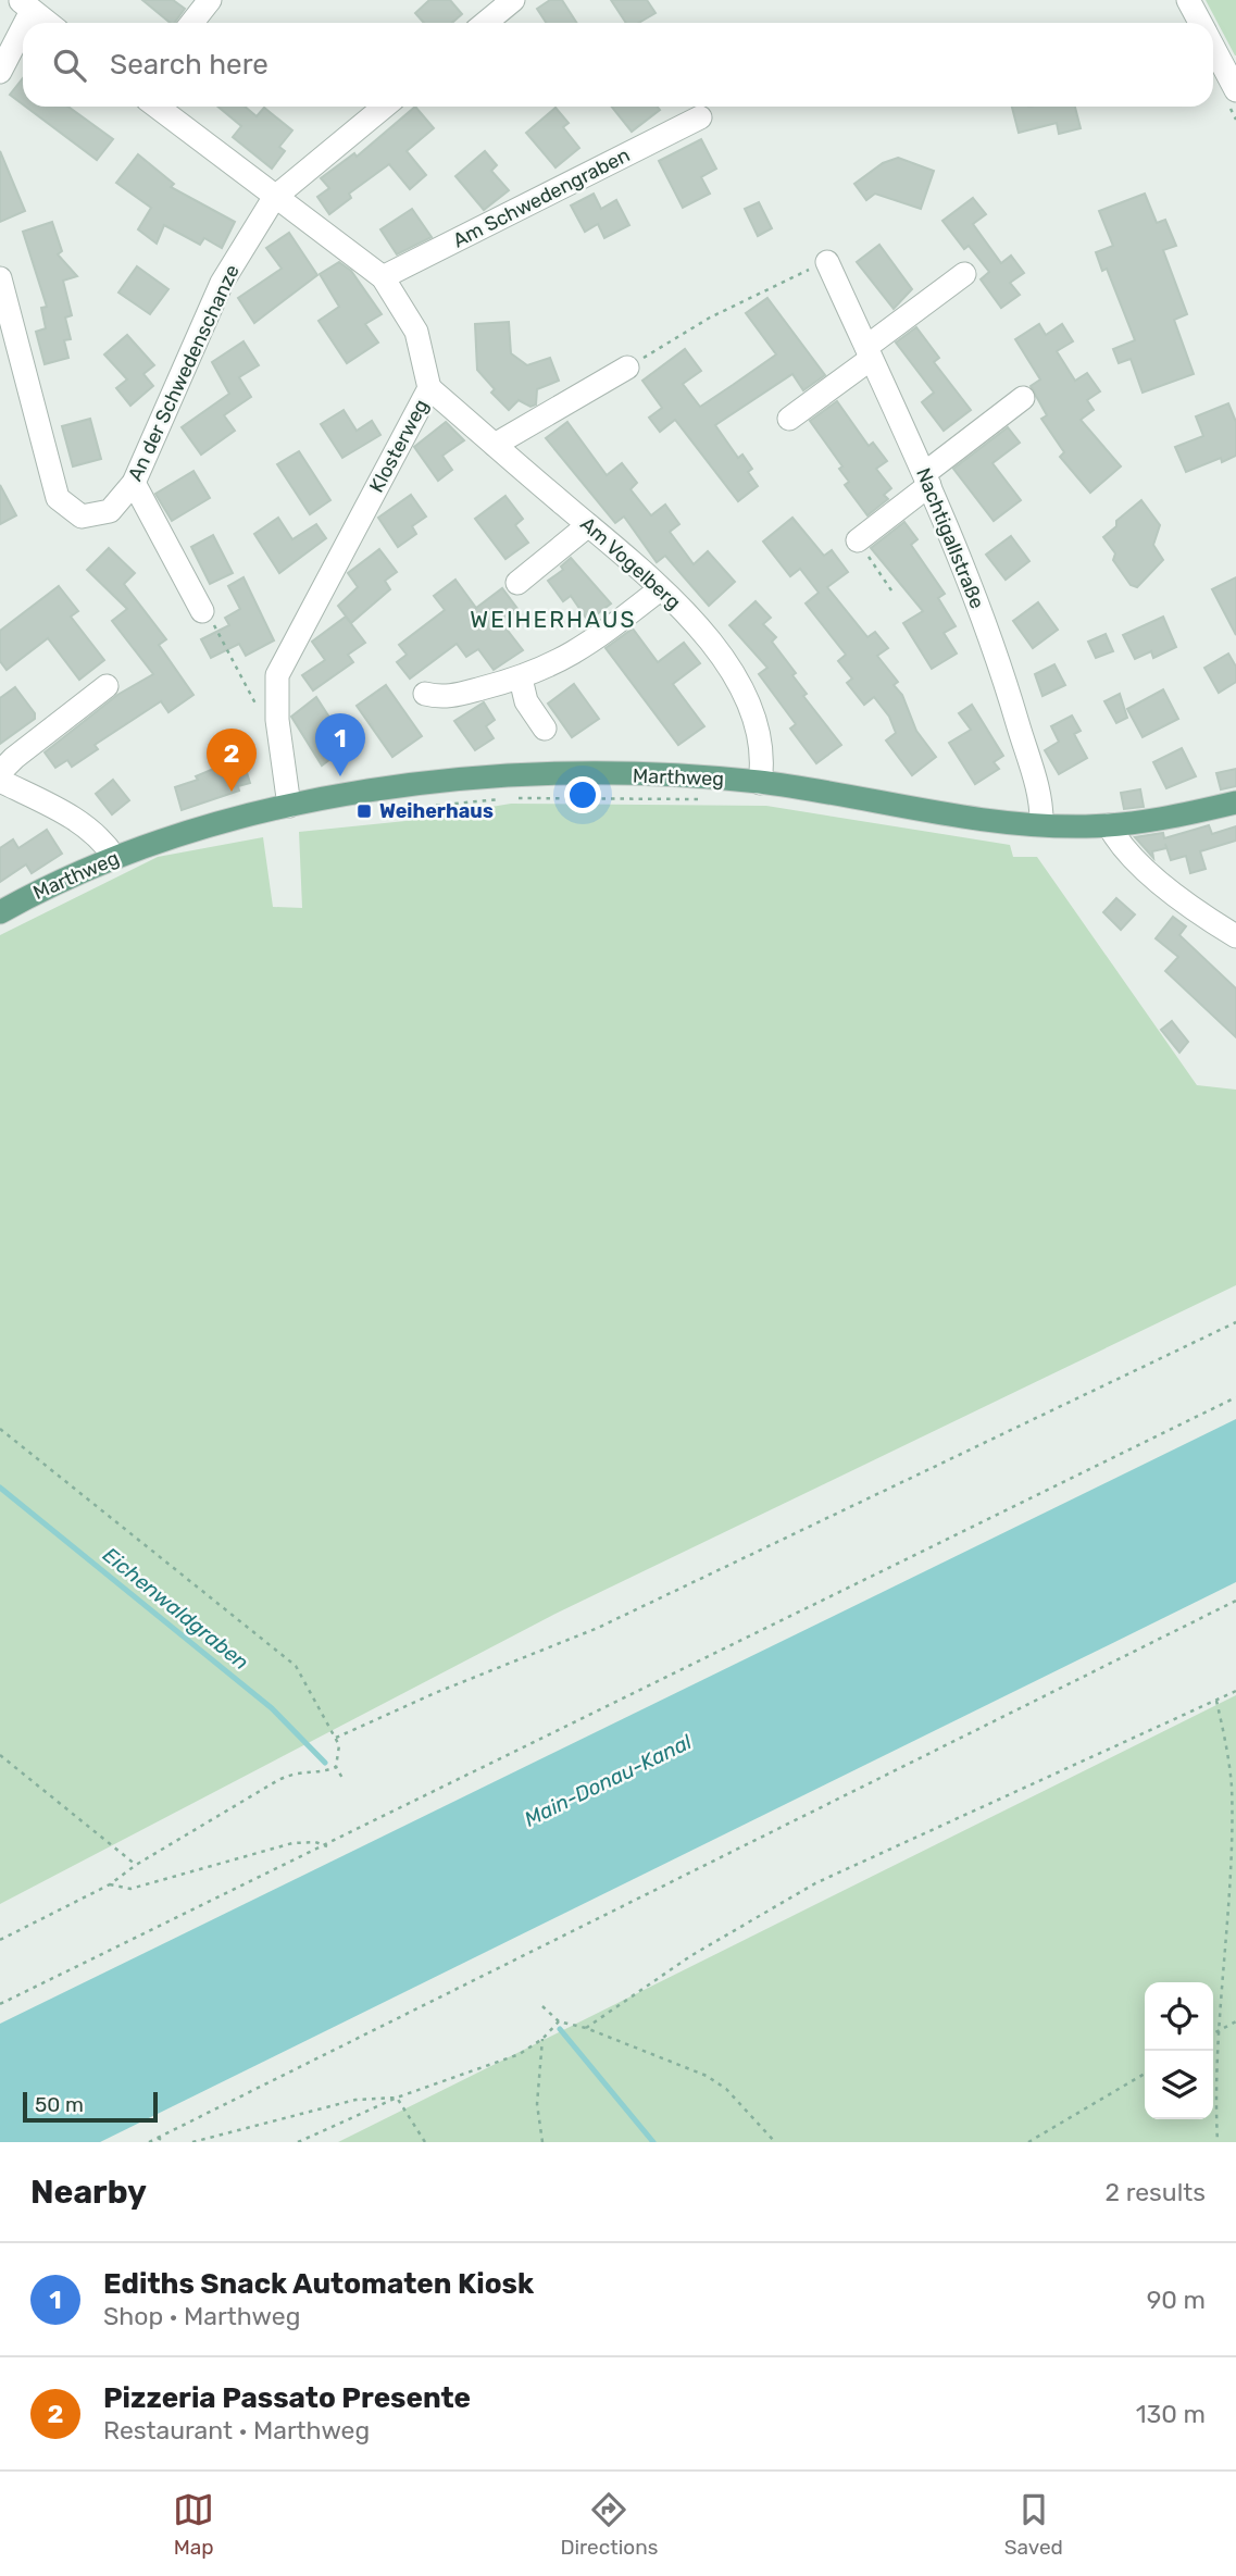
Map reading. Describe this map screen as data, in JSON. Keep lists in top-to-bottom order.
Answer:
{
  "streets": {
    "main road": ["Marthweg"],
    "street": [
      "Am Schwedengraben",
      "An der Schwedenschanze",
      "Klosterweg",
      "Nachtigallstraße",
      "Am Vogelberg"
    ]
  },
  "crossings": [
    ["Am Schwedengraben", "Klosterweg"],
    ["An der Schwedenschanze", "Klosterweg"],
    ["Klosterweg", "Am Vogelberg"],
    ["Klosterweg", "Marthweg"],
    ["Nachtigallstraße", "Marthweg"],
    ["Am Vogelberg", "Marthweg"]
  ],
  "districts": ["WEIHERHAUS"],
  "water": ["Eichenwaldgraben", "Main-Donau-Kanal"],
  "places": {
    "transit": ["Weiherhaus"]
  },
  "scale_bar": "50 m",
  "page": {
    "search": "Search here",
    "pins": ["1", "2"],
    "scale": "50 m",
    "heading": ["Nearby", "2 results"],
    "list": [
      {
        "mark": "1",
        "name": "Ediths Snack Automaten Kiosk",
        "note": "Shop · Marthweg",
        "value": "90 m"
      },
      {
        "mark": "2",
        "name": "Pizzeria Passato Presente",
        "note": "Restaurant · Marthweg",
        "value": "130 m"
      }
    ],
    "nav": ["Map", "Directions", "Saved"]
  }
}
